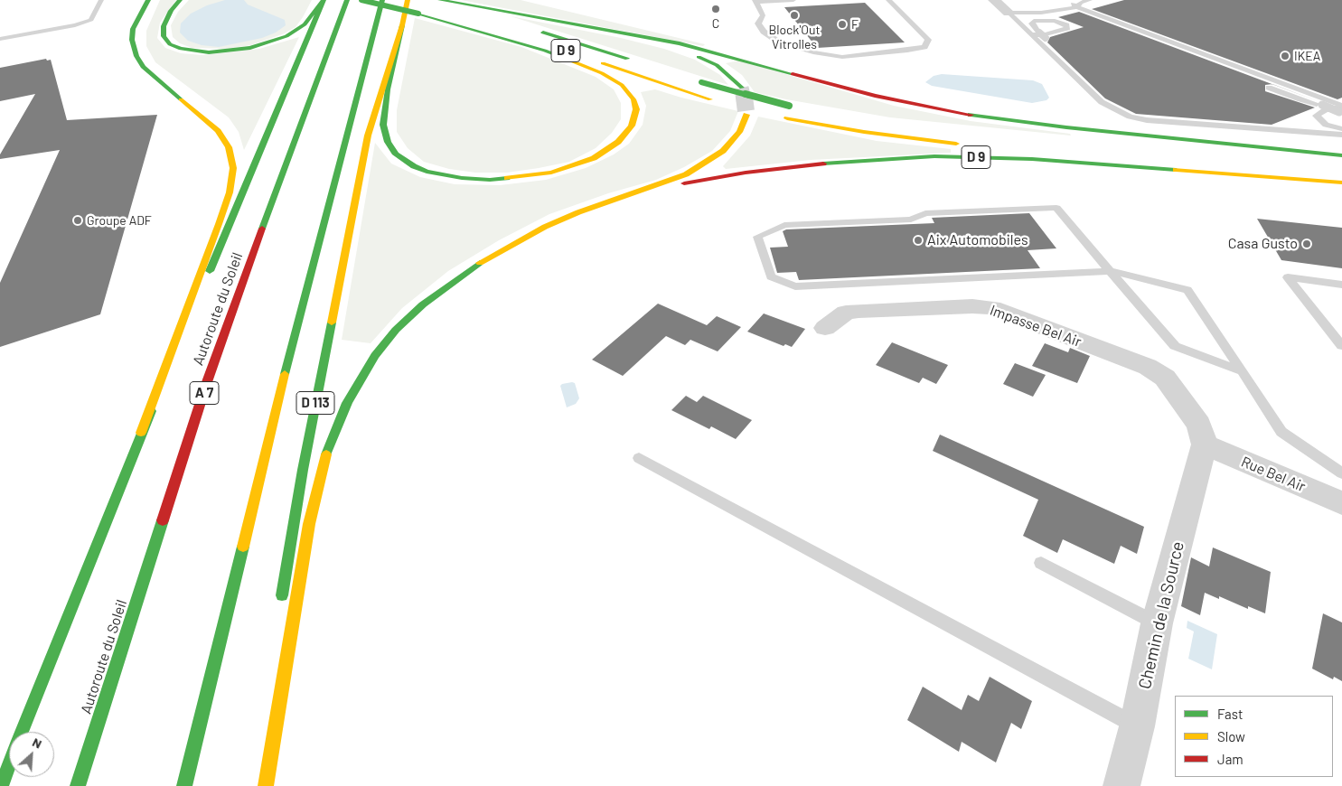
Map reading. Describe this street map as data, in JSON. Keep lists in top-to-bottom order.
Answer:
{
  "streets": {
    "main road": [
      "D 9",
      "Autoroute du Soleil",
      "A 7",
      "D 113"
    ],
    "street": ["Impasse Bel Air", "Rue Bel Air", "Chemin de la Source"]
  },
  "crossings": [
    ["Impasse Bel Air", "Rue Bel Air"],
    ["Impasse Bel Air", "Chemin de la Source"],
    ["Rue Bel Air", "Chemin de la Source"]
  ],
  "places": [
    "C",
    "Block'Out Vitrolles",
    "F",
    "IKEA",
    "Groupe ADF",
    "Aix Automobiles",
    "Casa Gusto"
  ],
  "legend": ["Fast", "Slow", "Jam"],
  "north": "top right"
}
